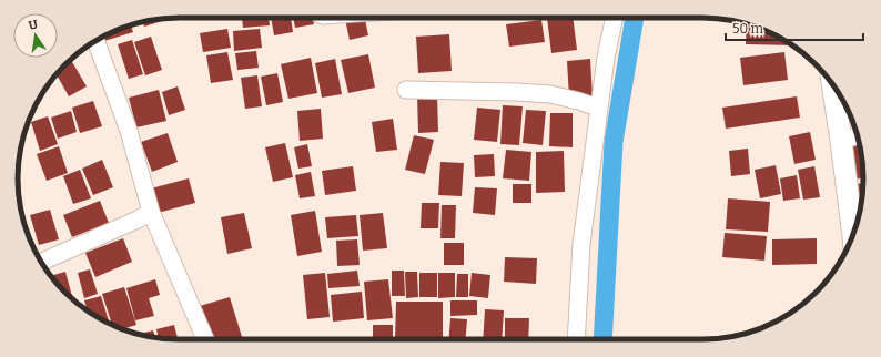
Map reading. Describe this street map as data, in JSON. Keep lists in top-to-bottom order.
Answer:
{
  "scale_bar": "50 m",
  "north": "top"
}
